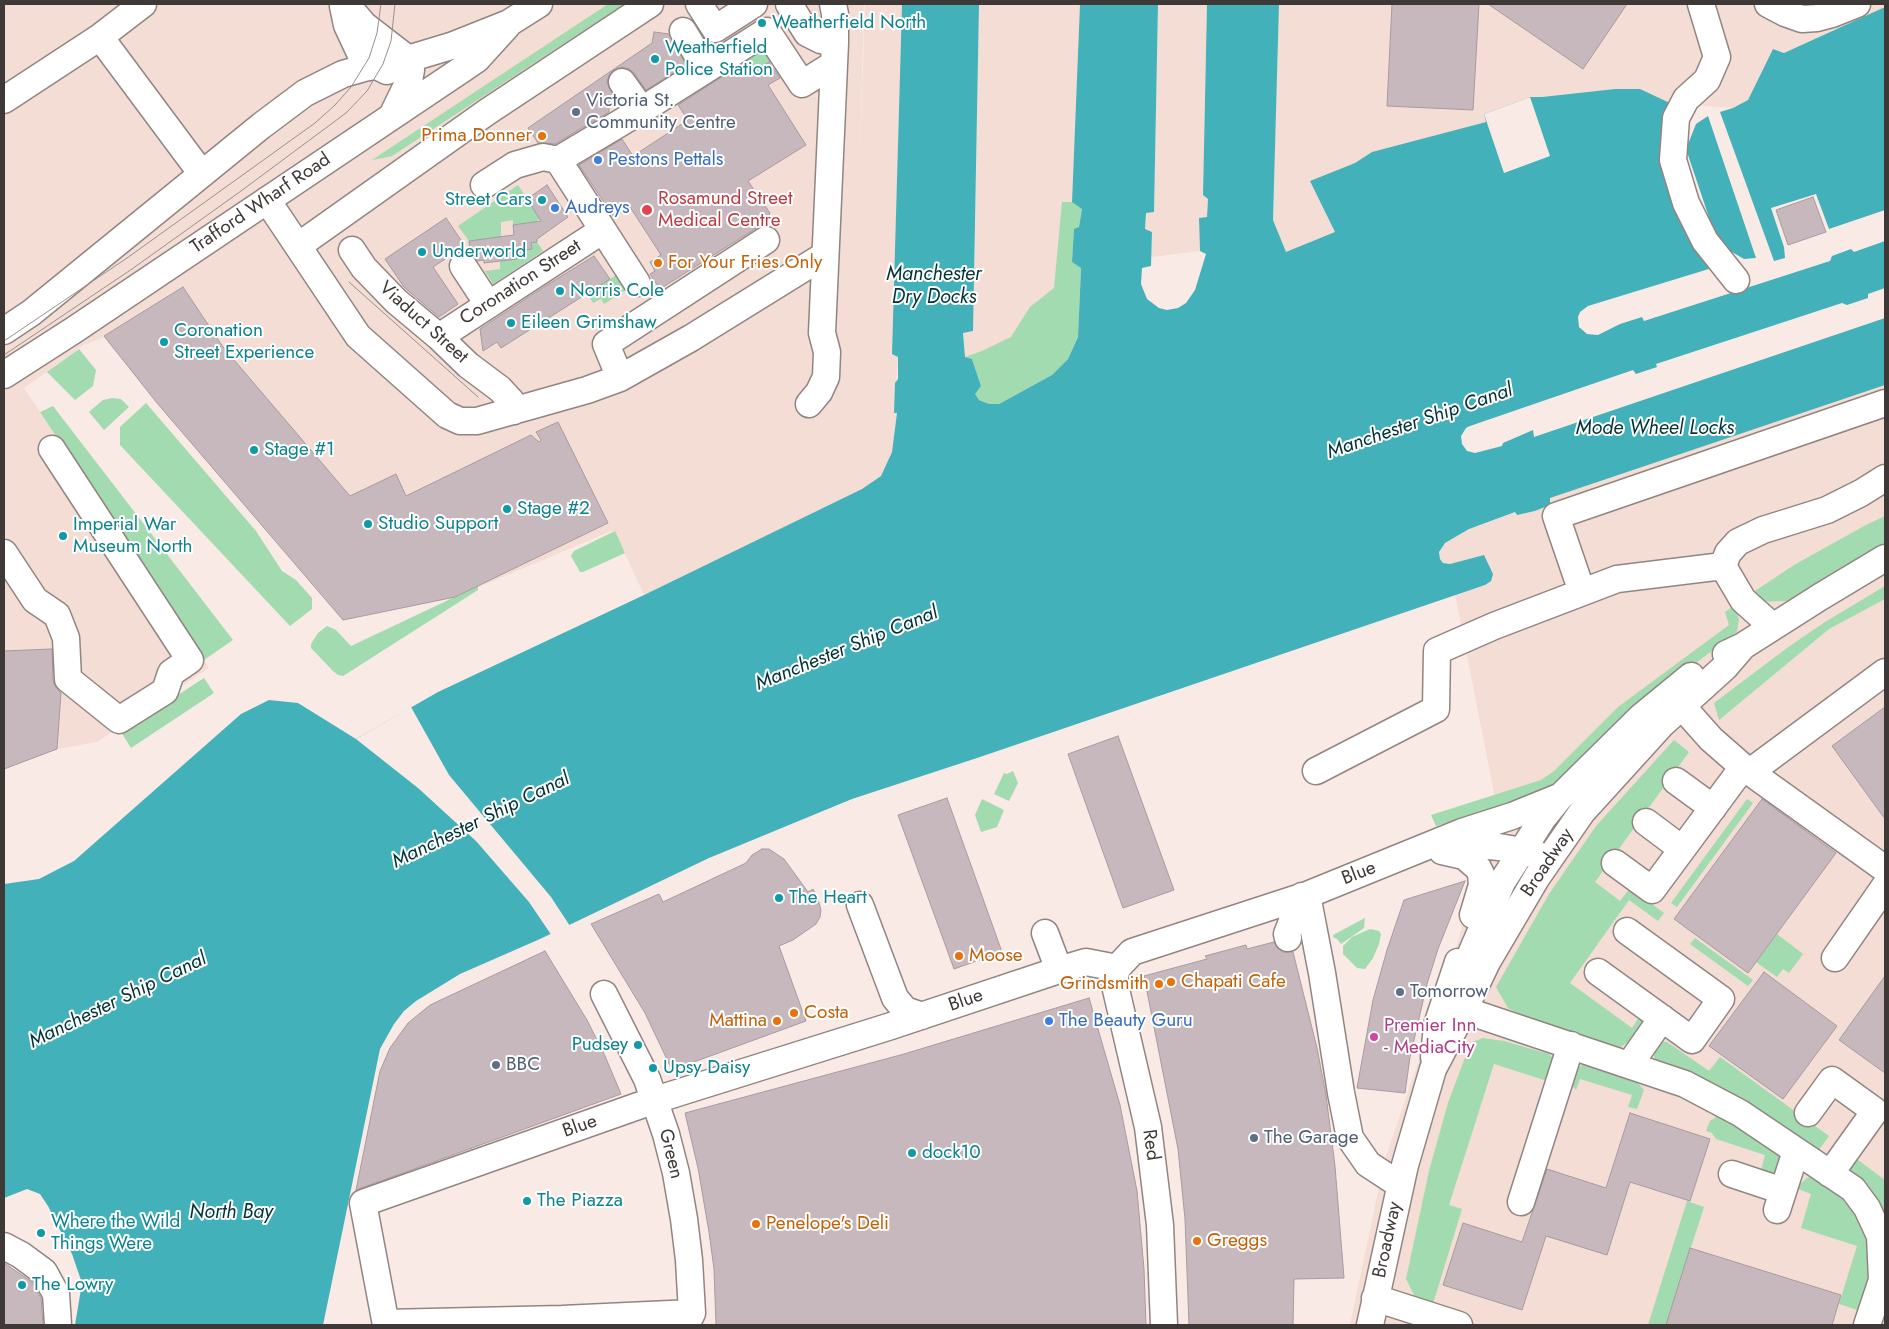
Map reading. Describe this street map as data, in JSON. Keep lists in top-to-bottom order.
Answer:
{
  "streets": {
    "street": [
      "Trafford Wharf Road",
      "Coronation Street",
      "Viaduct Street",
      "Broadway",
      "Blue",
      "Red",
      "Green"
    ]
  },
  "crossings": [
    ["Coronation Street", "Viaduct Street"],
    ["Broadway", "Blue"],
    ["Blue", "Red"],
    ["Blue", "Green"]
  ],
  "water": [
    "Manchester Dry Docks",
    "Manchester Ship Canal",
    "Mode Wheel Locks",
    "North Bay"
  ],
  "places": [
    "Weatherfield North",
    "Weatherfield Police Station",
    "Victoria St. Community Centre",
    "Prima Donner",
    "Pestons Pettals",
    "Street Cars",
    "Audreys",
    "Rosamund Street Medical Centre",
    "Underworld",
    "For Your Fries Only",
    "Norris Cole",
    "Eileen Grimshaw",
    "Coronation Street Experience",
    "Stage #1",
    "Stage #2",
    "Studio Support",
    "Imperial War Museum North",
    "The Heart",
    "Moose",
    "Chapati Cafe",
    "Grindsmith",
    "Tomorrow",
    "Costa",
    "Mattina",
    "The Beauty Guru",
    "Premier Inn - MediaCity",
    "Pudsey",
    "BBC",
    "Upsy Daisy",
    "The Garage",
    "dock10",
    "The Piazza",
    "Penelope's Deli",
    "Where the Wild Things Were",
    "Greggs",
    "The Lowry"
  ]
}
